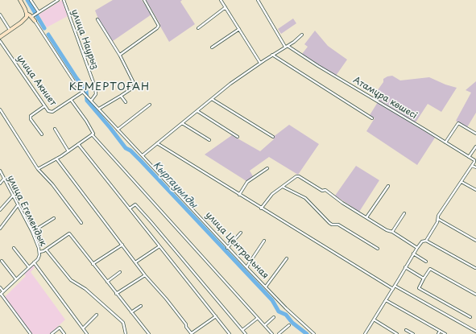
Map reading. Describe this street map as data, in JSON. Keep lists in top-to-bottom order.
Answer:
{
  "streets": {
    "main road": ["улица Центральная"],
    "street": [
      "улица Наурыз",
      "улица Акниет",
      "Атамұра көшесі",
      "улица Егемендык"
    ]
  },
  "crossings": [
    ["улица Наурыз", "улица Центральная"],
    ["улица Акниет", "улица Центральная"]
  ],
  "districts": ["КЕМЕРТОҒАН"],
  "water": ["Кыргауылды"]
}
